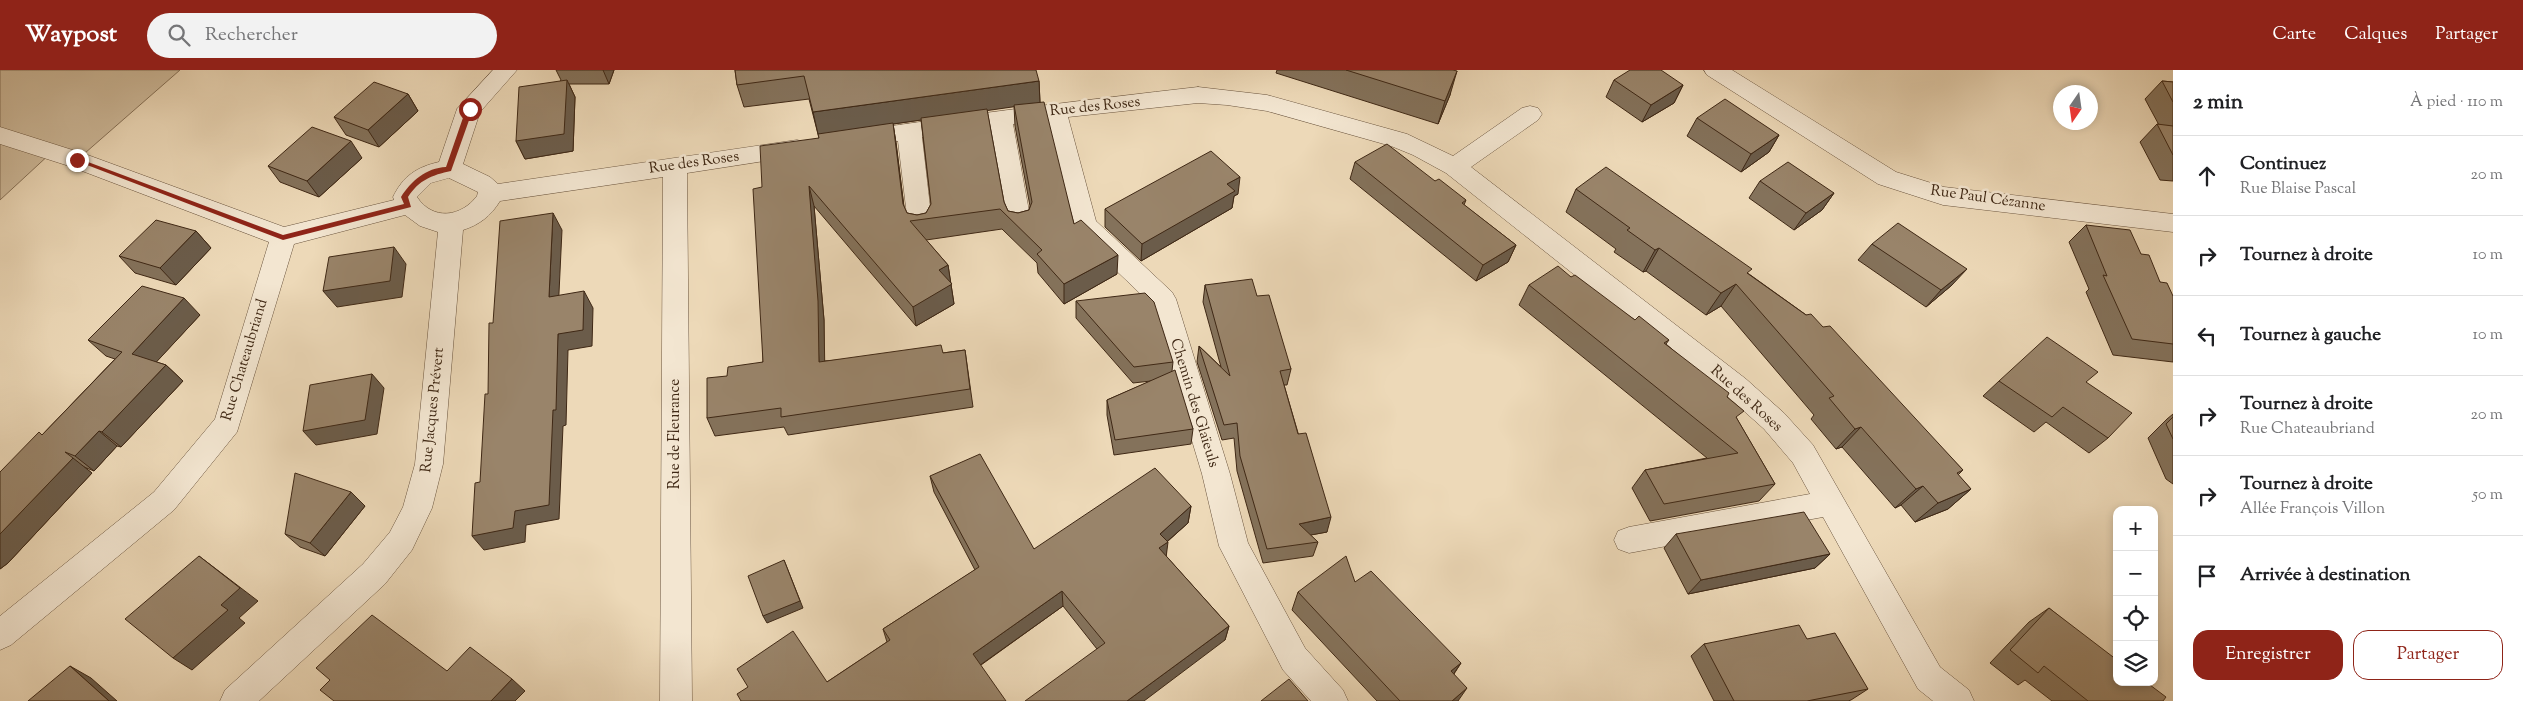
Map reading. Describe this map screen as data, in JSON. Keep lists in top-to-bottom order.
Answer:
{
  "streets": {
    "street": [
      "Rue des Roses",
      "Rue Paul Cézanne",
      "Rue Chateaubriand",
      "Chemin des Glaïeuls",
      "Rue Jacques Prévert",
      "Rue de Fleurance"
    ]
  },
  "crossings": [
    ["Rue des Roses", "Chemin des Glaïeuls"],
    ["Rue des Roses", "Rue Jacques Prévert"],
    ["Rue des Roses", "Rue de Fleurance"]
  ],
  "north": "bottom",
  "page": {
    "header": "Waypost",
    "search": "Rechercher",
    "nav": ["Carte", "Calques", "Partager"],
    "heading": ["2 min", "À pied · 110 m"],
    "list": [
      ["Continuez", "Rue Blaise Pascal", "20 m"],
      ["Tournez à droite", "10 m"],
      ["Tournez à gauche", "10 m"],
      ["Tournez à droite", "Rue Chateaubriand", "20 m"],
      ["Tournez à droite", "Allée François Villon", "50 m"],
      "Arrivée à destination"
    ],
    "map_buttons": ["+", "−"],
    "buttons": ["Enregistrer", "Partager"]
  }
}
